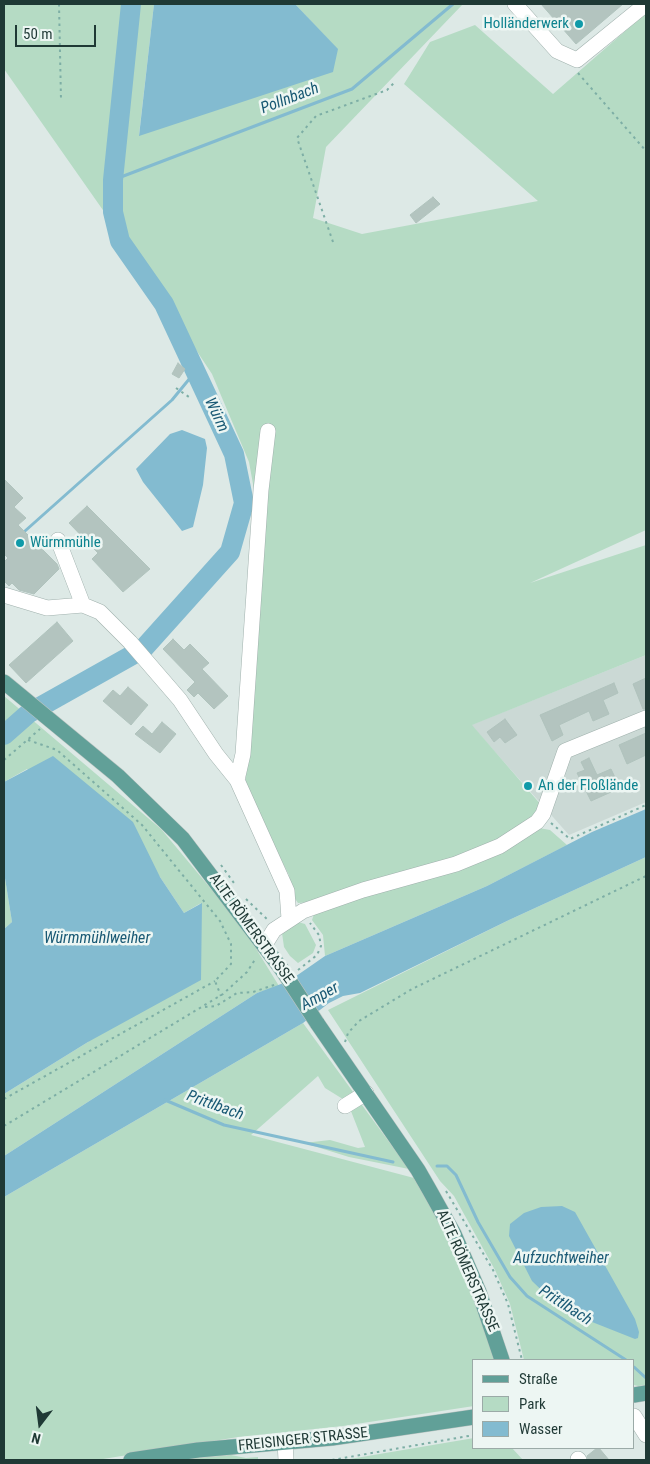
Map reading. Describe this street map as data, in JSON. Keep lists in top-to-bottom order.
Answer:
{
  "streets": {
    "main road": ["ALTE RÖMERSTRASSE", "FREISINGER STRASSE"]
  },
  "water": [
    "Pollnbach",
    "Würm",
    "Würmmühlweiher",
    "Amper",
    "Prittlbach",
    "Aufzuchtweiher"
  ],
  "places": ["Holländerwerk", "Würmmühle", "An der Floßlände"],
  "legend": ["Straße", "Park", "Wasser"],
  "scale_bar": "50 m",
  "north": "bottom"
}
